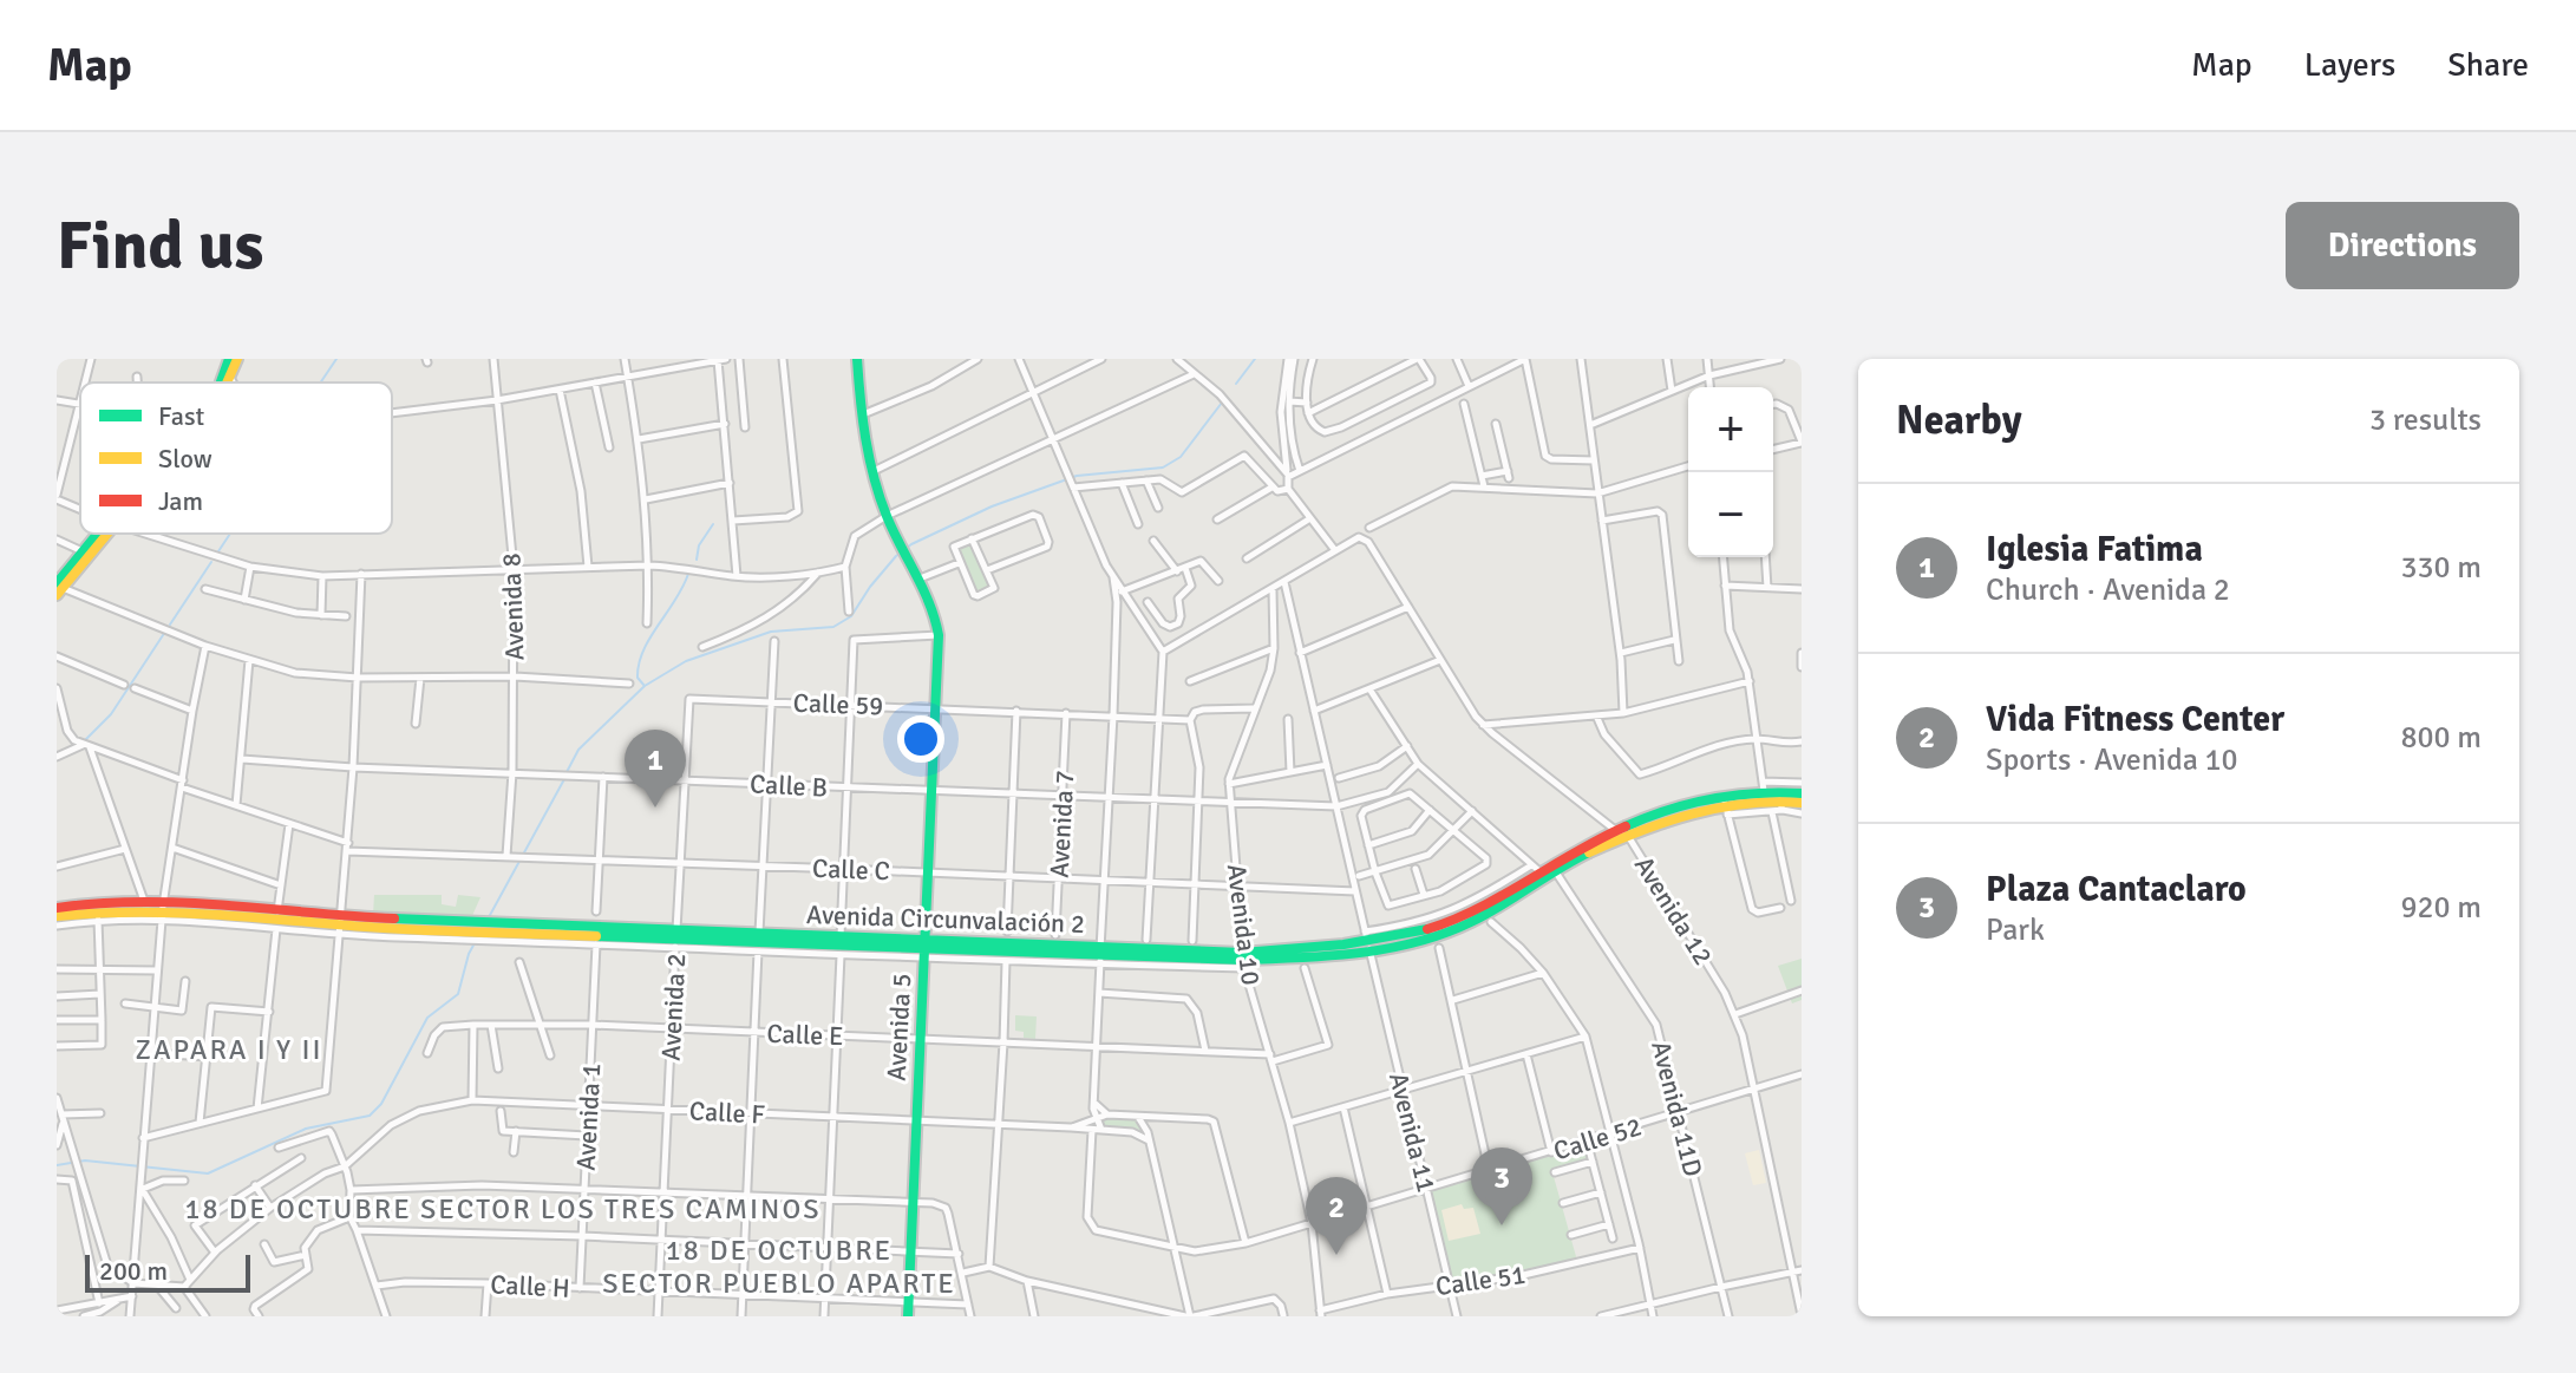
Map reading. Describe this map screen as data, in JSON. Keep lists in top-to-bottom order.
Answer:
{
  "streets": {
    "main road": ["Avenida Circunvalación 2", "Avenida 5"],
    "street": [
      "Avenida 8",
      "Calle 59",
      "Calle B",
      "Avenida 7",
      "Calle C",
      "Avenida 12",
      "Avenida 10",
      "Avenida 2",
      "Calle E",
      "Avenida 11D",
      "Calle F",
      "Avenida 1",
      "Avenida 11",
      "Calle 52",
      "Calle 51",
      "Calle H"
    ]
  },
  "crossings": [
    ["Avenida 8", "Calle B"],
    ["Avenida 8", "Calle C"],
    ["Calle 59", "Avenida 7"],
    ["Calle 59", "Avenida 10"],
    ["Calle 59", "Avenida 2"],
    ["Calle 59", "Avenida 5"],
    ["Calle B", "Avenida 7"],
    ["Calle B", "Avenida 10"],
    ["Calle B", "Avenida 2"],
    ["Calle B", "Avenida 5"],
    ["Calle B", "Avenida 11"],
    ["Avenida 7", "Calle C"],
    ["Calle C", "Avenida 10"],
    ["Calle C", "Avenida 2"],
    ["Calle C", "Avenida 5"],
    ["Calle C", "Avenida 11"],
    ["Avenida 12", "Avenida Circunvalación 2"],
    ["Avenida 12", "Calle 52"],
    ["Avenida Circunvalación 2", "Avenida 10"],
    ["Avenida Circunvalación 2", "Avenida 2"],
    ["Avenida Circunvalación 2", "Avenida 5"],
    ["Avenida Circunvalación 2", "Avenida 11D"],
    ["Avenida Circunvalación 2", "Avenida 11"],
    ["Avenida 10", "Calle E"],
    ["Avenida 10", "Calle 52"],
    ["Avenida 10", "Calle 51"],
    ["Avenida 2", "Calle E"],
    ["Avenida 2", "Calle F"],
    ["Avenida 2", "Calle H"],
    ["Avenida 5", "Calle E"],
    ["Avenida 5", "Calle F"],
    ["Avenida 5", "Calle H"],
    ["Calle E", "Avenida 1"],
    ["Avenida 11D", "Calle 52"],
    ["Calle F", "Avenida 1"],
    ["Calle F", "Calle 52"],
    ["Avenida 1", "Calle H"],
    ["Avenida 11", "Calle 52"],
    ["Avenida 11", "Calle 51"]
  ],
  "districts": ["ZAPARA I Y II", "18 DE OCTUBRE SECTOR LOS TRES CAMINOS", "18 DE OCTUBRE SECTOR PUEBLO APARTE"],
  "legend": ["Fast", "Slow", "Jam"],
  "scale_bar": "200 m",
  "page": {
    "header": "Map",
    "nav": ["Map", "Layers", "Share"],
    "buttons": "Directions",
    "title": "Find us",
    "heading": ["Nearby", "3 results"],
    "map_buttons": ["+", "−"],
    "list": [
      {
        "mark": "1",
        "name": "Iglesia Fatima",
        "note": "Church · Avenida 2",
        "value": "330 m"
      },
      {
        "mark": "2",
        "name": "Vida Fitness Center",
        "note": "Sports · Avenida 10",
        "value": "800 m"
      },
      {
        "mark": "3",
        "name": "Plaza Cantaclaro",
        "note": "Park",
        "value": "920 m"
      }
    ],
    "pins": ["1", "3", "2"],
    "scale": "200 m"
  }
}
